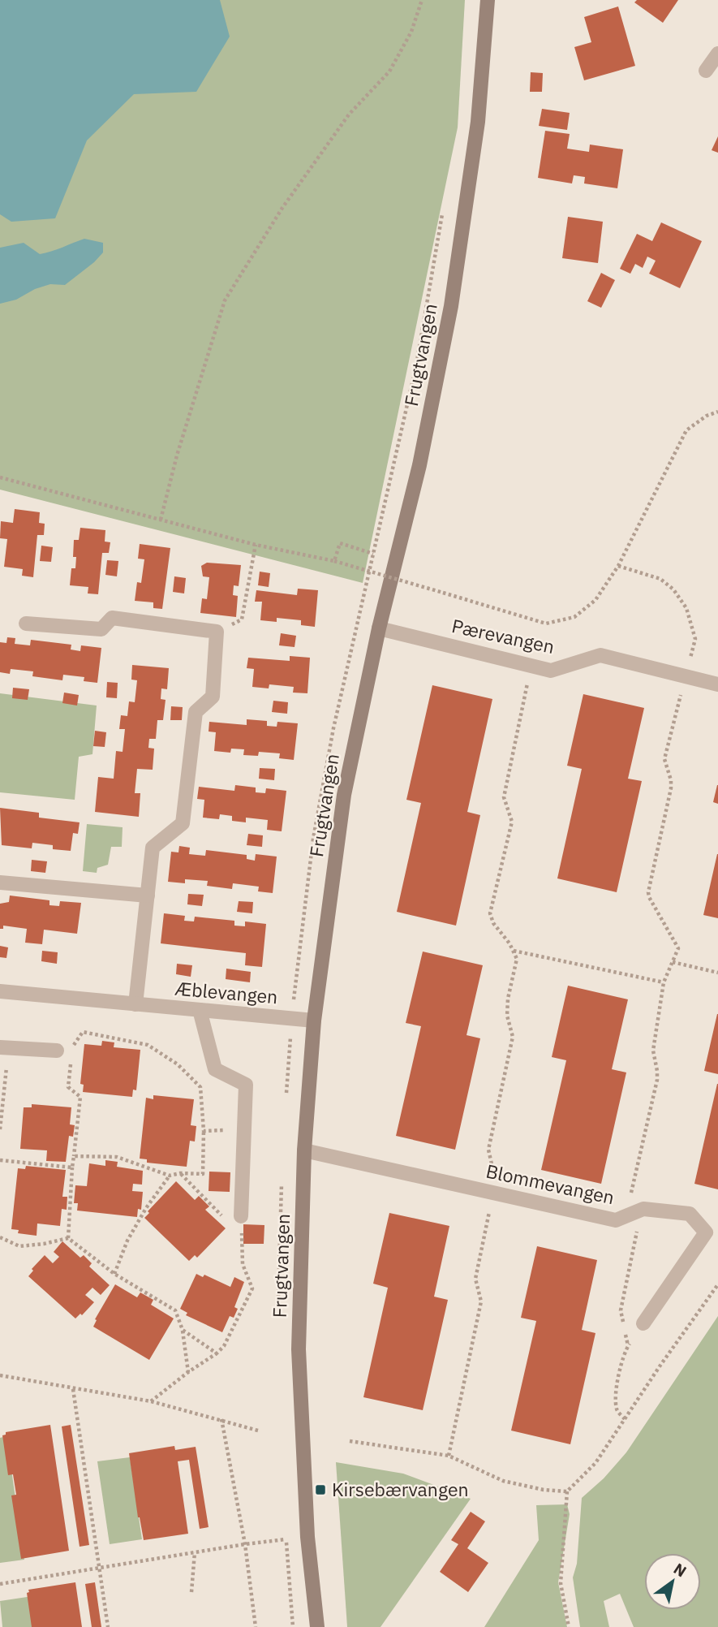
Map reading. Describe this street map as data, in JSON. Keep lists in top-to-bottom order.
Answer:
{
  "streets": {
    "street": [
      "Frugtvangen",
      "Pærevangen",
      "Æblevangen",
      "Blommevangen"
    ]
  },
  "crossings": [
    ["Frugtvangen", "Pærevangen"],
    ["Frugtvangen", "Æblevangen"],
    ["Frugtvangen", "Blommevangen"]
  ],
  "places": {
    "transit": ["Kirsebærvangen"]
  },
  "north": "top right"
}
